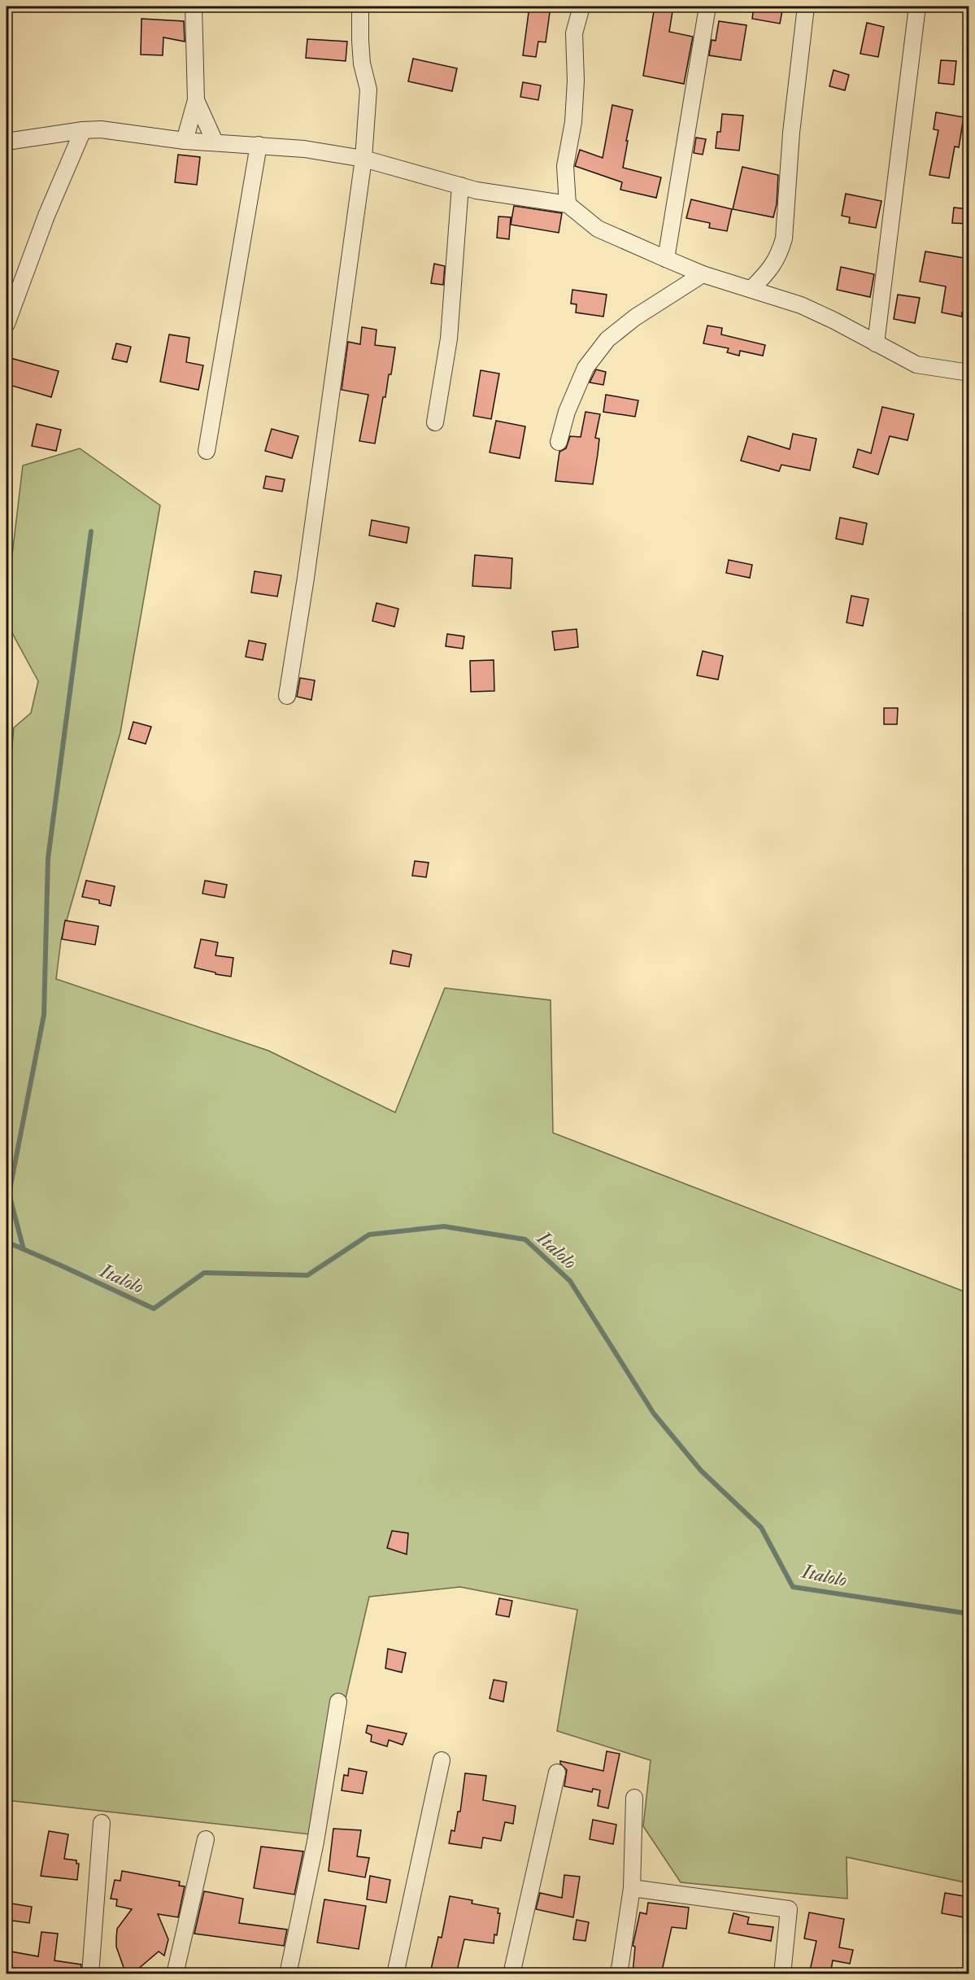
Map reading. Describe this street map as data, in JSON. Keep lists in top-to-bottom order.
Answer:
{
  "water": ["Italolo"]
}
